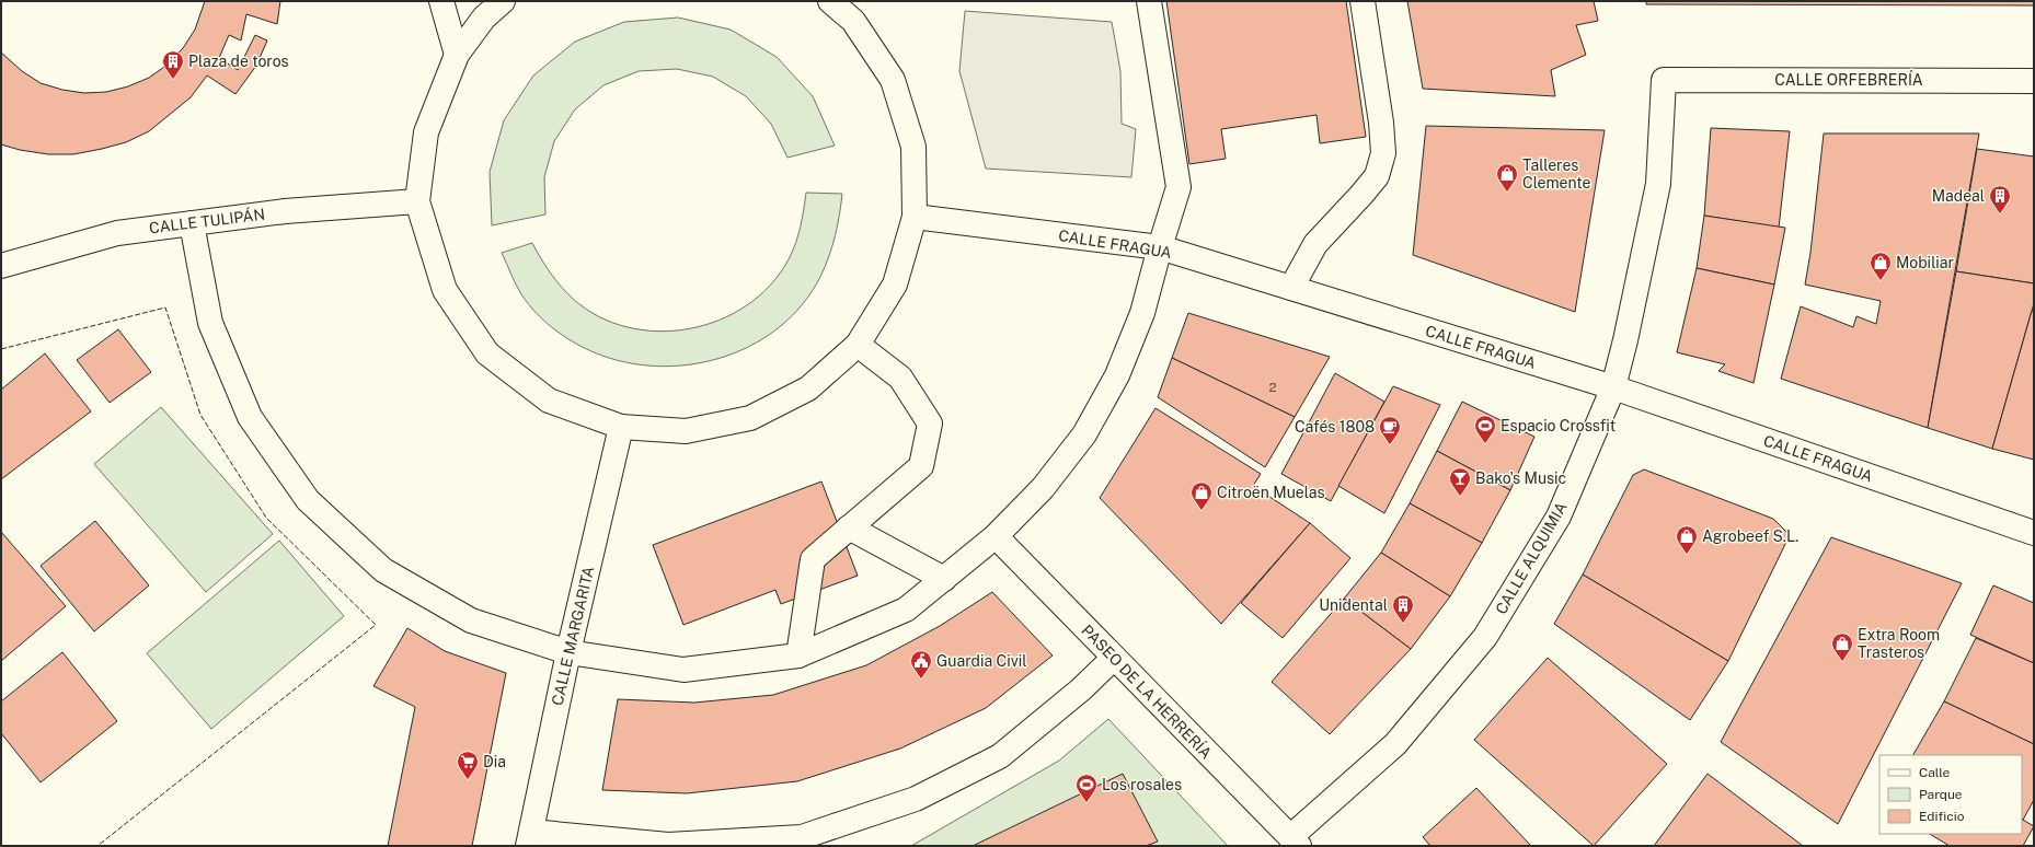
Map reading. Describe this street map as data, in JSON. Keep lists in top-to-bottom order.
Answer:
{
  "streets": {
    "main road": [
      "CALLE ORFEBRERÍA",
      "CALLE TULIPÁN",
      "CALLE FRAGUA",
      "CALLE ALQUIMIA",
      "CALLE MARGARITA",
      "PASEO DE LA HERRERÍA"
    ]
  },
  "crossings": [
    ["CALLE ORFEBRERÍA", "CALLE ALQUIMIA"],
    ["CALLE FRAGUA", "CALLE ALQUIMIA"],
    ["CALLE ALQUIMIA", "PASEO DE LA HERRERÍA"]
  ],
  "places": {
    "building": ["Plaza de toros", "Madeal", "Unidental"],
    "shop": [
      "Talleres Clemente",
      "Mobiliar",
      "Citroën Muelas",
      "Agrobeef S.L.",
      "Extra Room Trasteros"
    ],
    "sports": ["Espacio Crossfit", "Los rosales"],
    "cafe": ["Cafés 1808"],
    "bar": ["Bako's Music"],
    "public building": ["Guardia Civil"],
    "supermarket": ["Dia"]
  },
  "house_numbers": ["2"],
  "legend": ["Calle", "Parque", "Edificio"]
}
